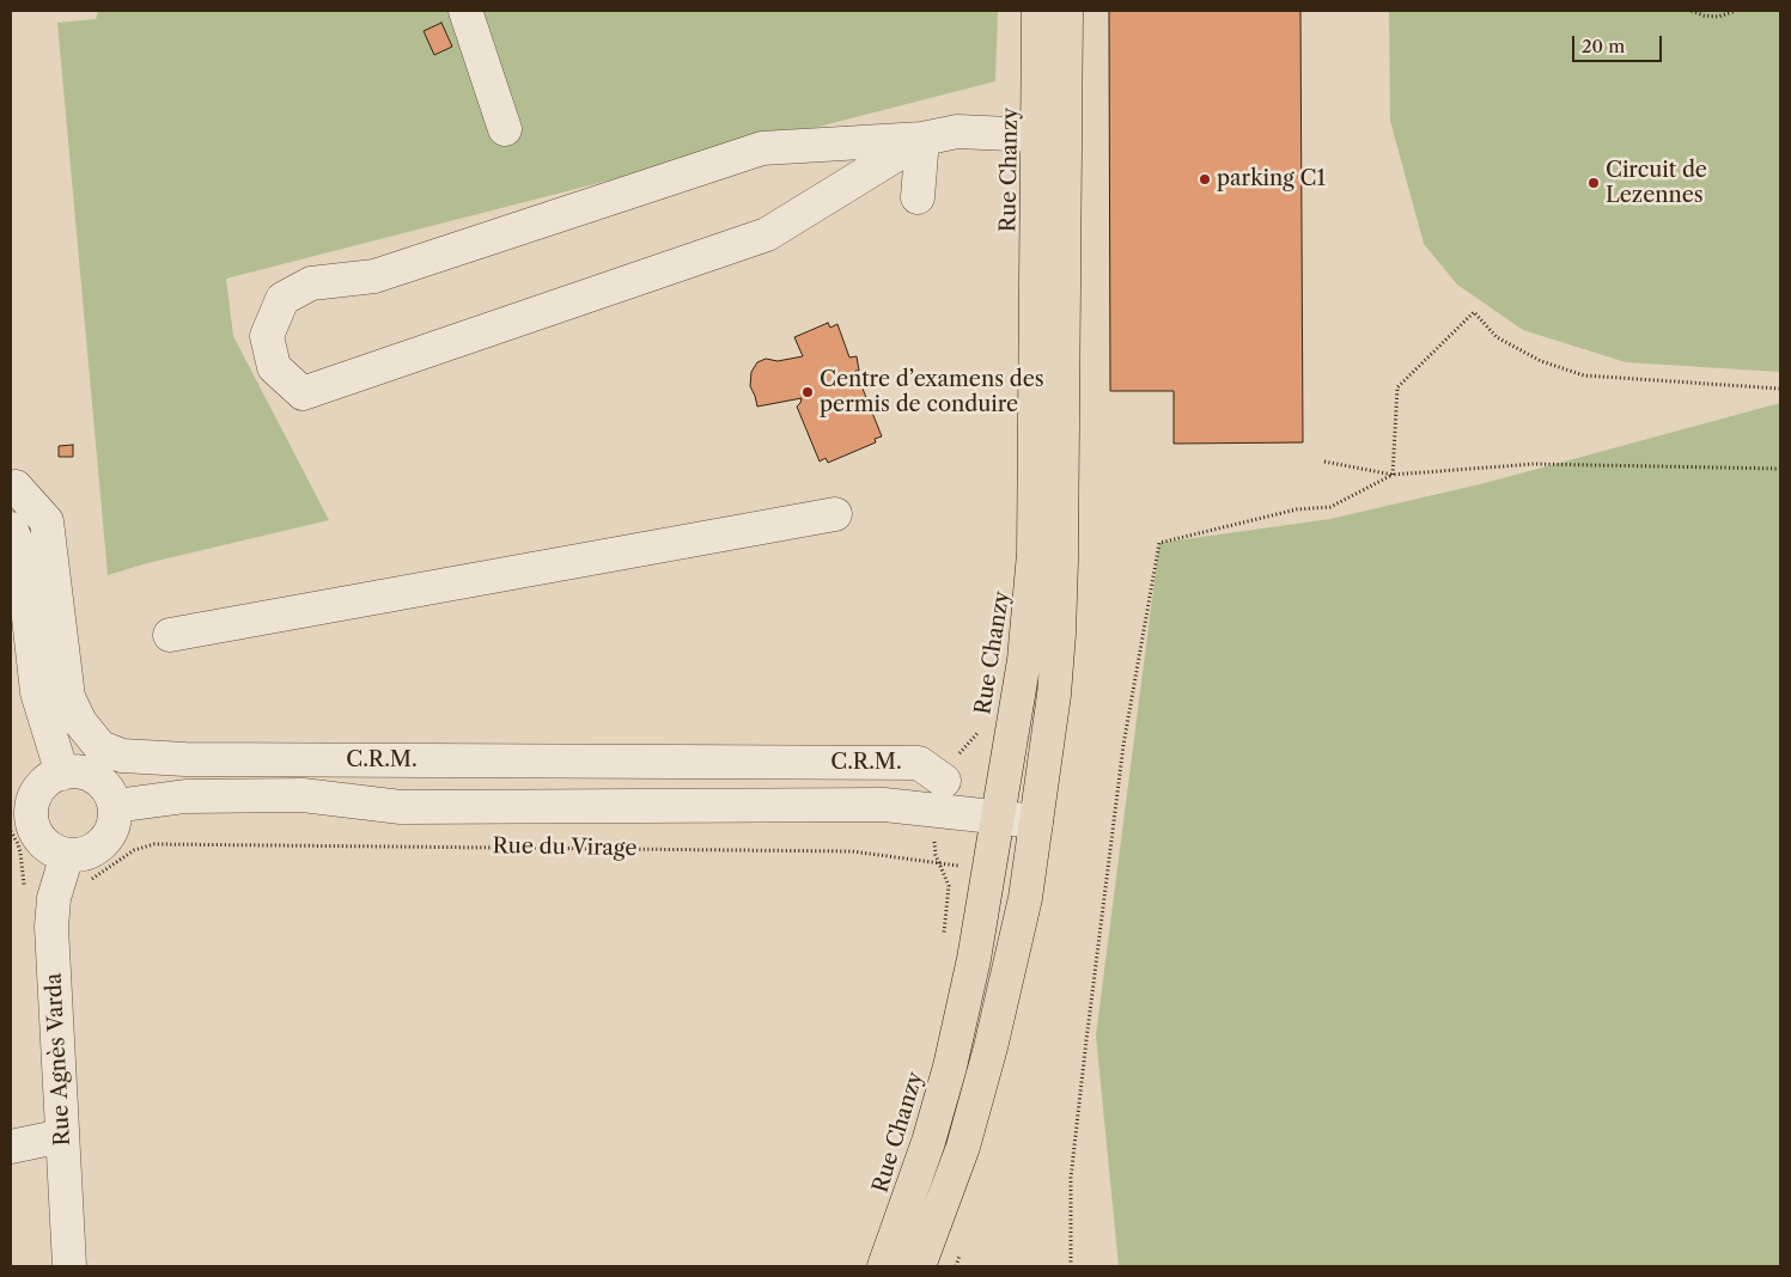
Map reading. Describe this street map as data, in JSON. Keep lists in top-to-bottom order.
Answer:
{
  "streets": {
    "main road": ["Rue Chanzy"],
    "street": ["C.R.M.", "Rue du Virage", "Rue Agnès Varda"]
  },
  "crossings": [
    ["Rue Chanzy", "C.R.M."],
    ["Rue Chanzy", "Rue du Virage"],
    ["C.R.M.", "Rue du Virage"],
    ["Rue du Virage", "Rue Agnès Varda"]
  ],
  "places": ["parking C1", "Circuit de Lezennes", "Centre d’examens des permis de conduire"],
  "scale_bar": "20 m"
}
